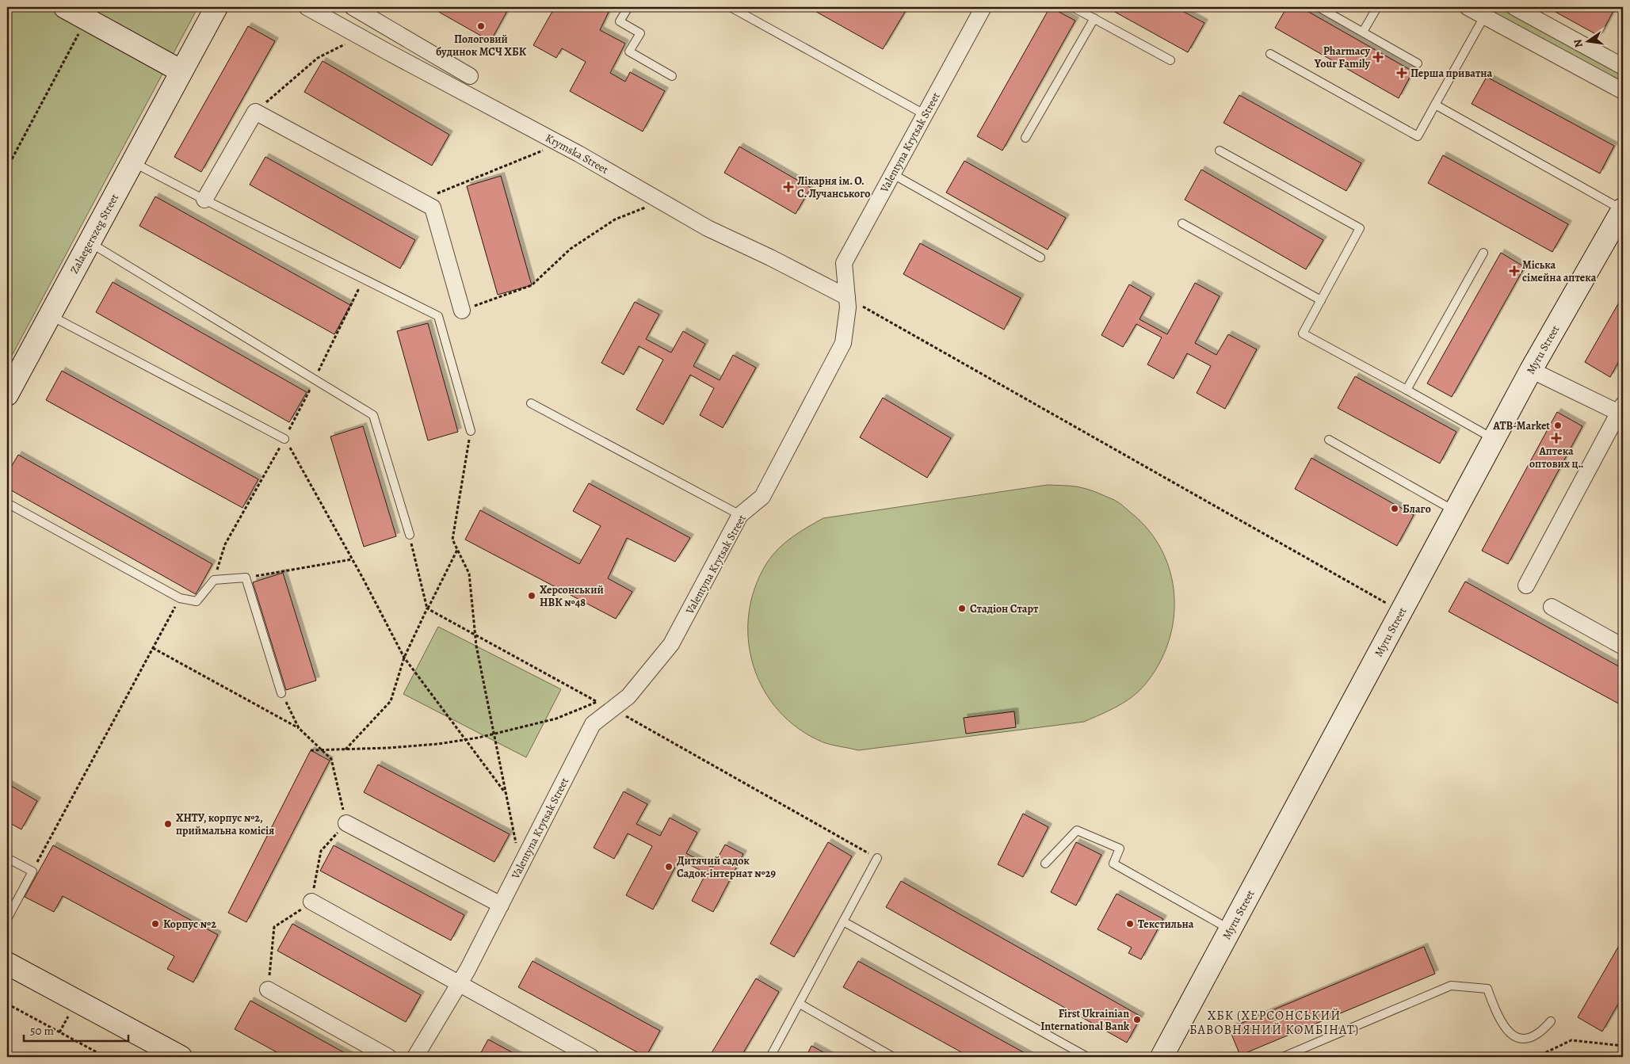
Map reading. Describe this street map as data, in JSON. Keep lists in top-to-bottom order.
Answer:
{
  "streets": {
    "street": [
      "Valentyna Krytsak Street",
      "Krymska Street",
      "Zalaegerszeg Street",
      "Myru Street"
    ]
  },
  "crossings": [
    ["Valentyna Krytsak Street", "Krymska Street"]
  ],
  "districts": ["ХБК (ХЕРСОНСЬКИЙ БАВОВНЯНИЙ КОМБІНАТ)"],
  "places": {
    "other": [
      "Пологовий будинок МСЧ ХБК",
      "ATB-Market",
      "Благо",
      "Херсонський НВК №48",
      "Стадіон Старт",
      "ХНТУ, корпус №2, приймальна комісія",
      "Дитячий садок Садок-інтернат №29",
      "Корпус №2",
      "Текстильна",
      "First Ukrainian International Bank"
    ],
    "health": [
      "Pharmacy Your Family",
      "Перша приватна",
      "Лікарня ім. О. С. Лучанського",
      "Міська сімейна аптека",
      "Аптека оптових ц‥"
    ]
  },
  "scale_bar": "50 m",
  "north": "left"
}
